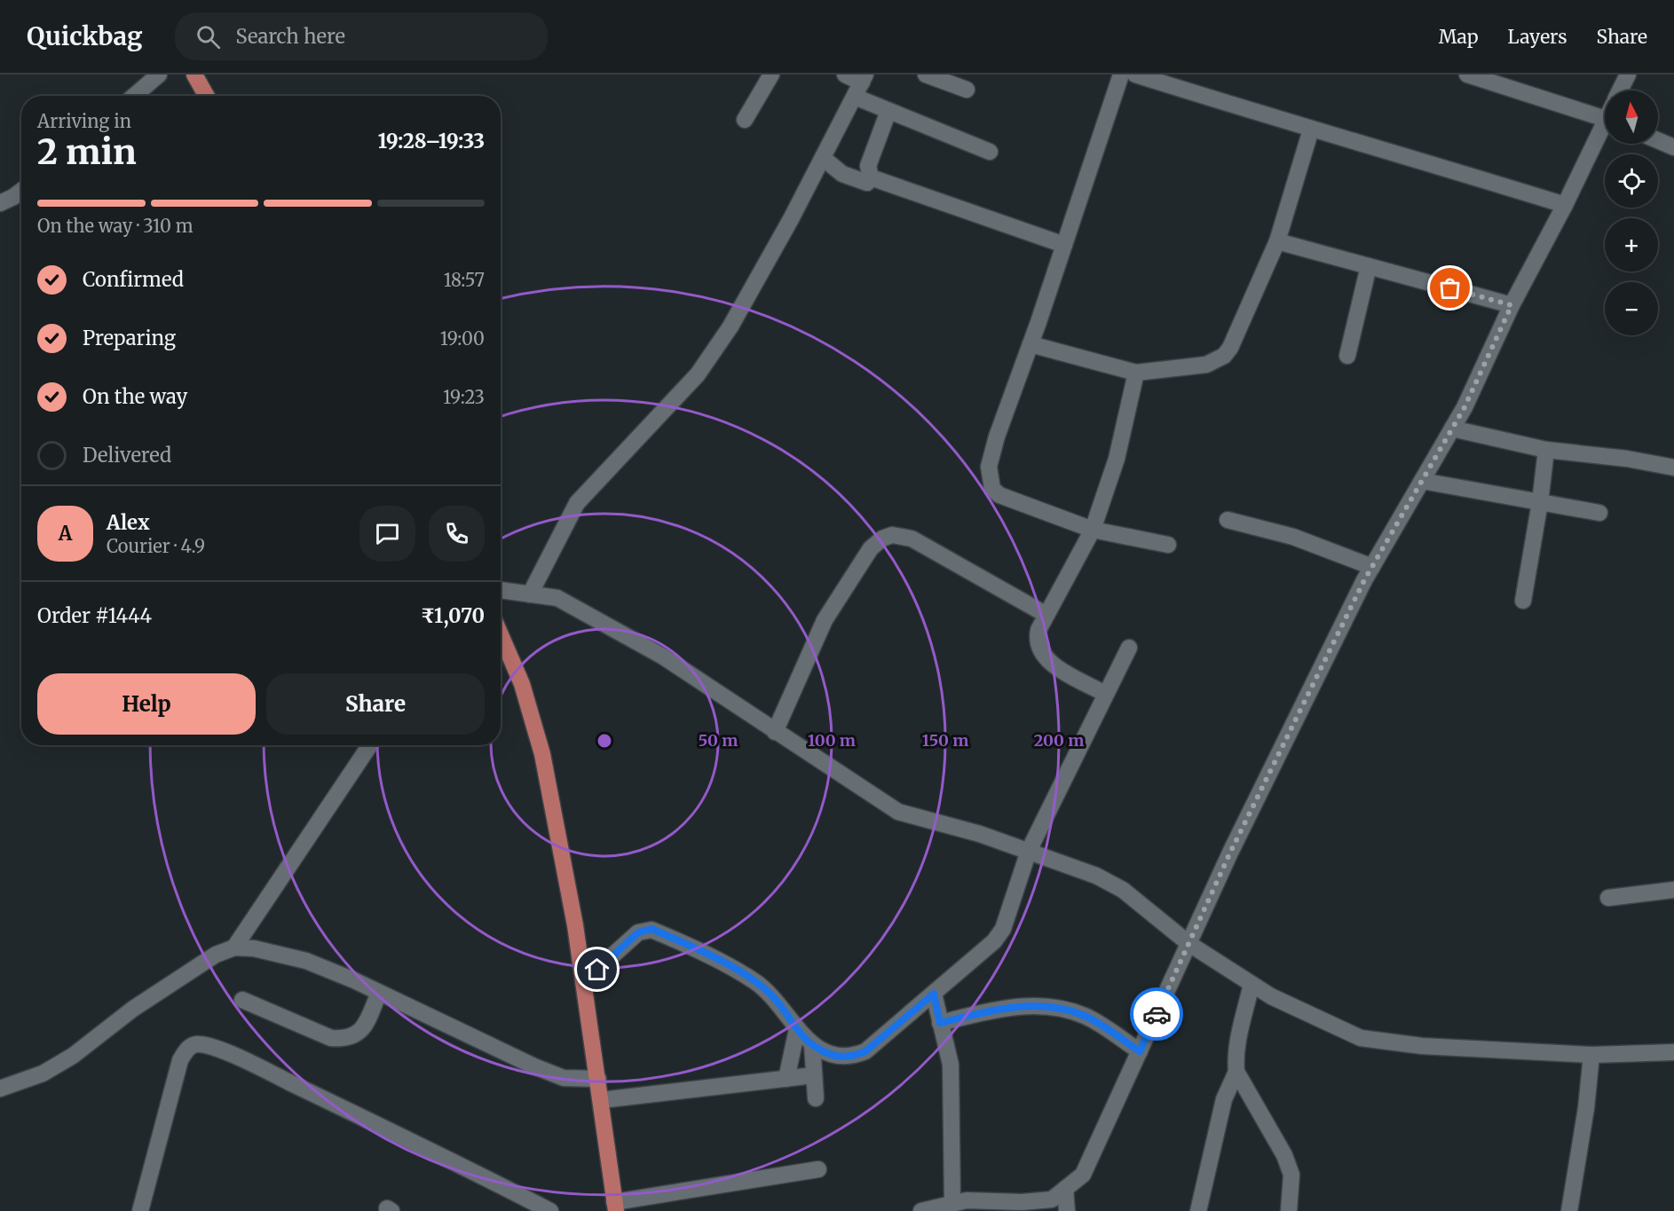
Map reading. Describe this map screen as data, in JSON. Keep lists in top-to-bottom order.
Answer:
{
  "north": "top",
  "page": {
    "header": "Quickbag",
    "search": "Search here",
    "nav": ["Map", "Layers", "Share"],
    "map_buttons": ["+", "−"],
    "heading": ["2 min", "Arriving in", "19:28–19:33"],
    "panel": [
      "Alex",
      "Courier · 4.9",
      "Order #1444",
      "₹1,070"
    ],
    "bar": "On the way · 310 m",
    "list": [
      ["Confirmed", "18:57"],
      ["Preparing", "19:00"],
      ["On the way", "19:23"],
      "Delivered"
    ],
    "round": "A",
    "buttons": ["Help", "Share"]
  },
  "rings": [
    "50 m",
    "100 m",
    "150 m",
    "200 m"
  ]
}
